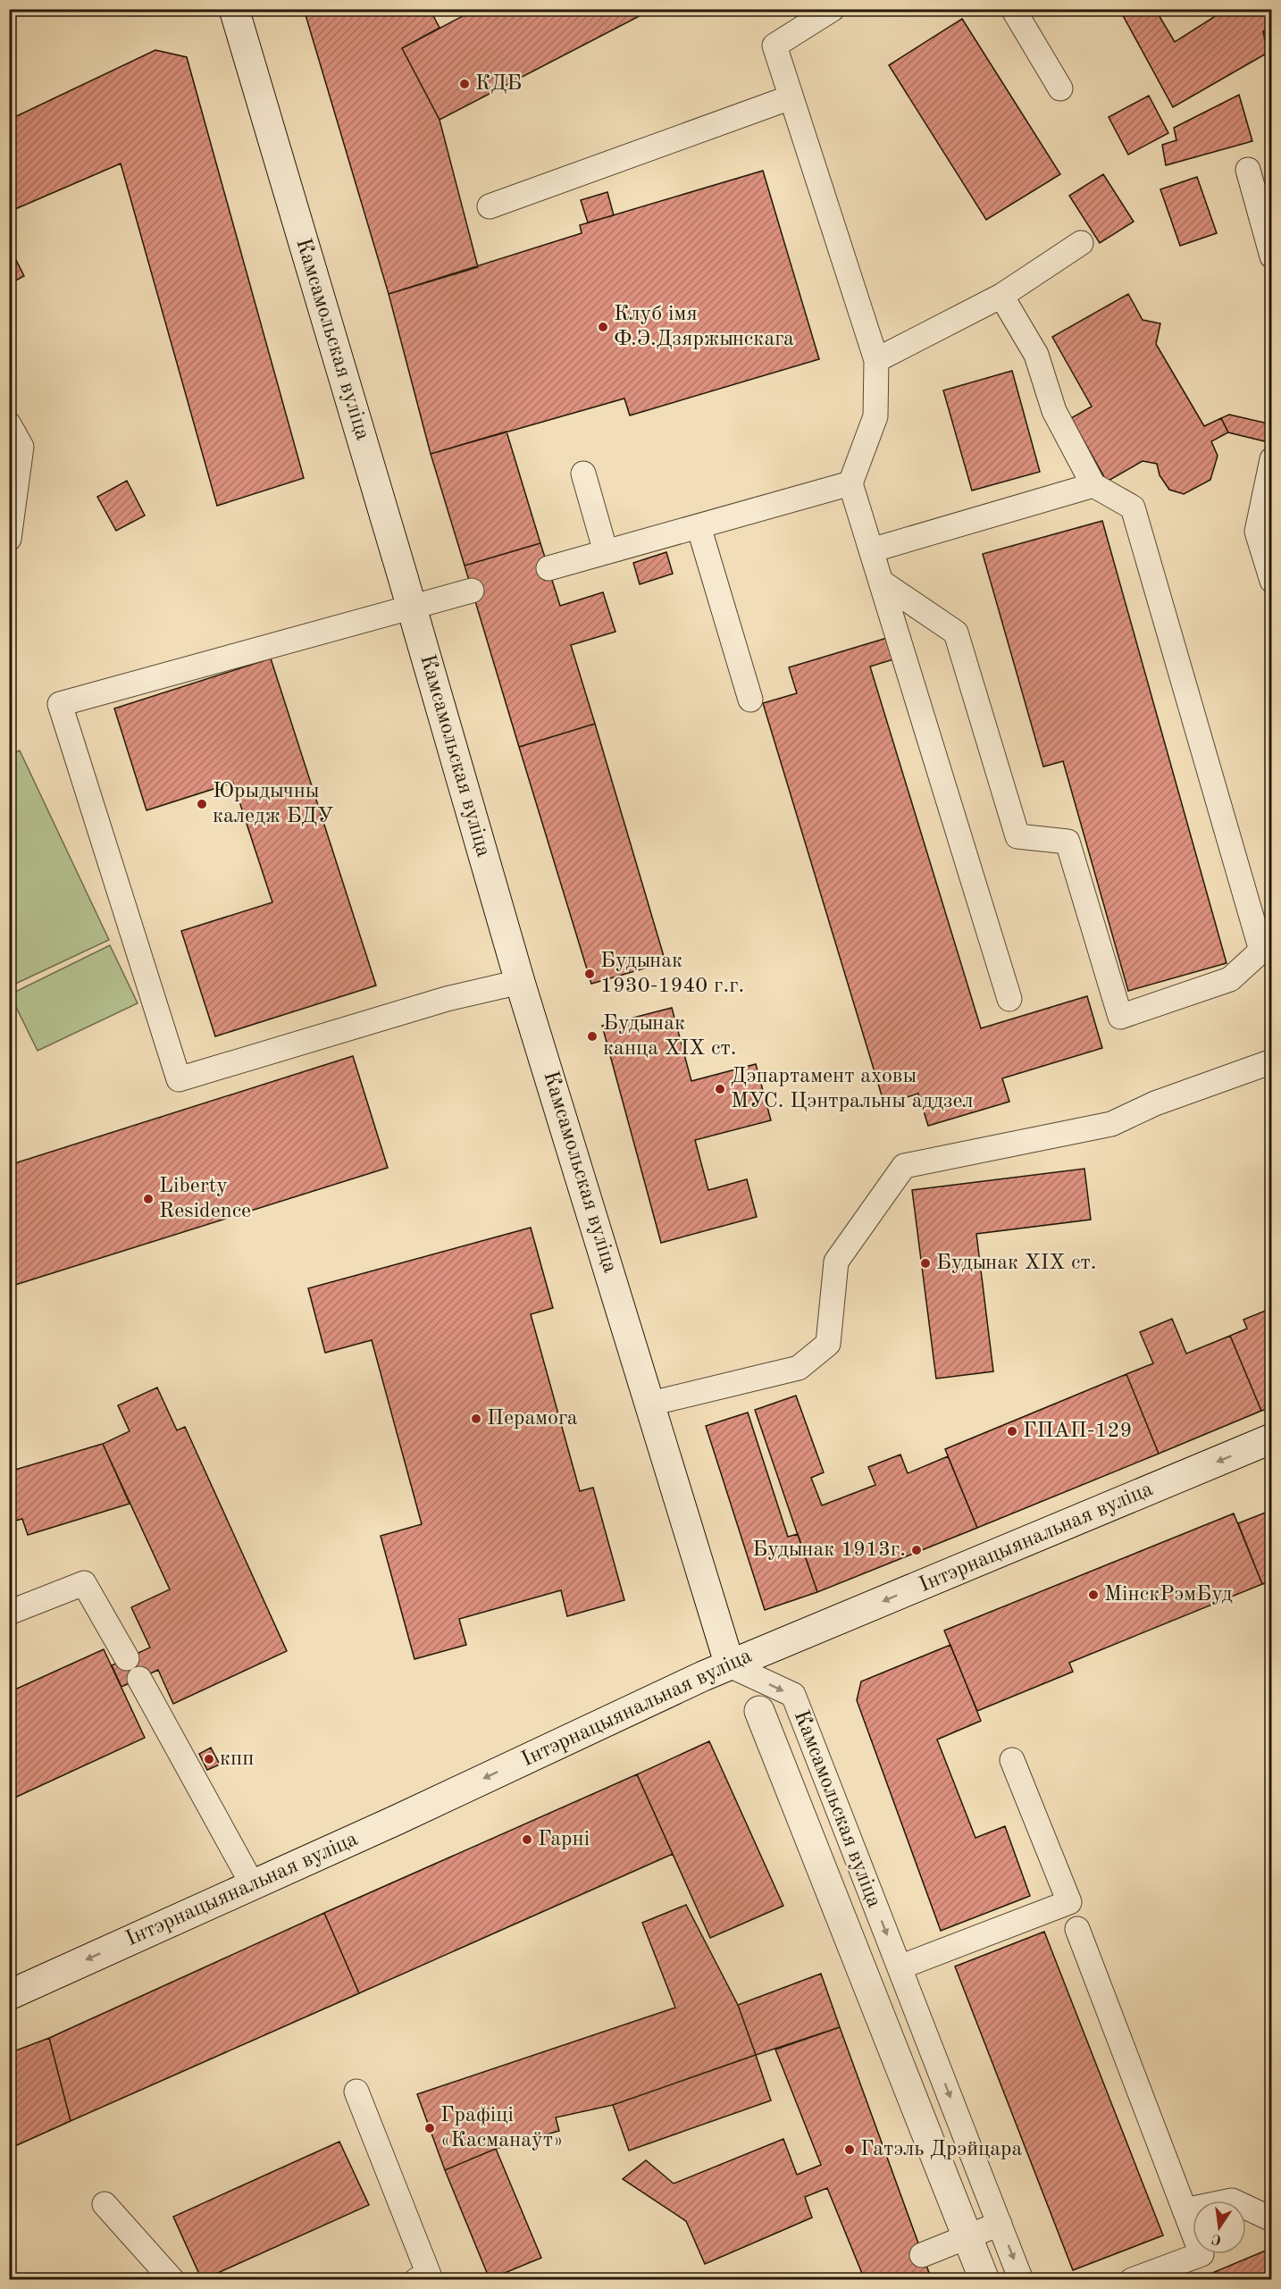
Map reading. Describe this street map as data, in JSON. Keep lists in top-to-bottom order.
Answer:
{
  "streets": {
    "main road": ["Камсамольская вуліца", "Інтэрнацыянальная вуліца"]
  },
  "crossings": [
    ["Камсамольская вуліца", "Інтэрнацыянальная вуліца"]
  ],
  "one_way": ["Інтэрнацыянальная вуліца"],
  "places": [
    "КДБ",
    "Клуб імя Ф.Э.Дзяржынскага",
    "Юрыдычны каледж БДУ",
    "Будынак 1930-1940 г.г.",
    "Будынак канца ХІХ ст.",
    "Дэпартамент аховы МУС. Цэнтральны аддзел",
    "Liberty Residence",
    "Будынак XIX ст.",
    "Перамога",
    "ГПАП-129",
    "Будынак 1913г.",
    "МінскРэмБуд",
    "кпп",
    "Гарні",
    "Графіці «Касманаўт»",
    "Гатэль Дрэйцара"
  ],
  "north": "bottom"
}
